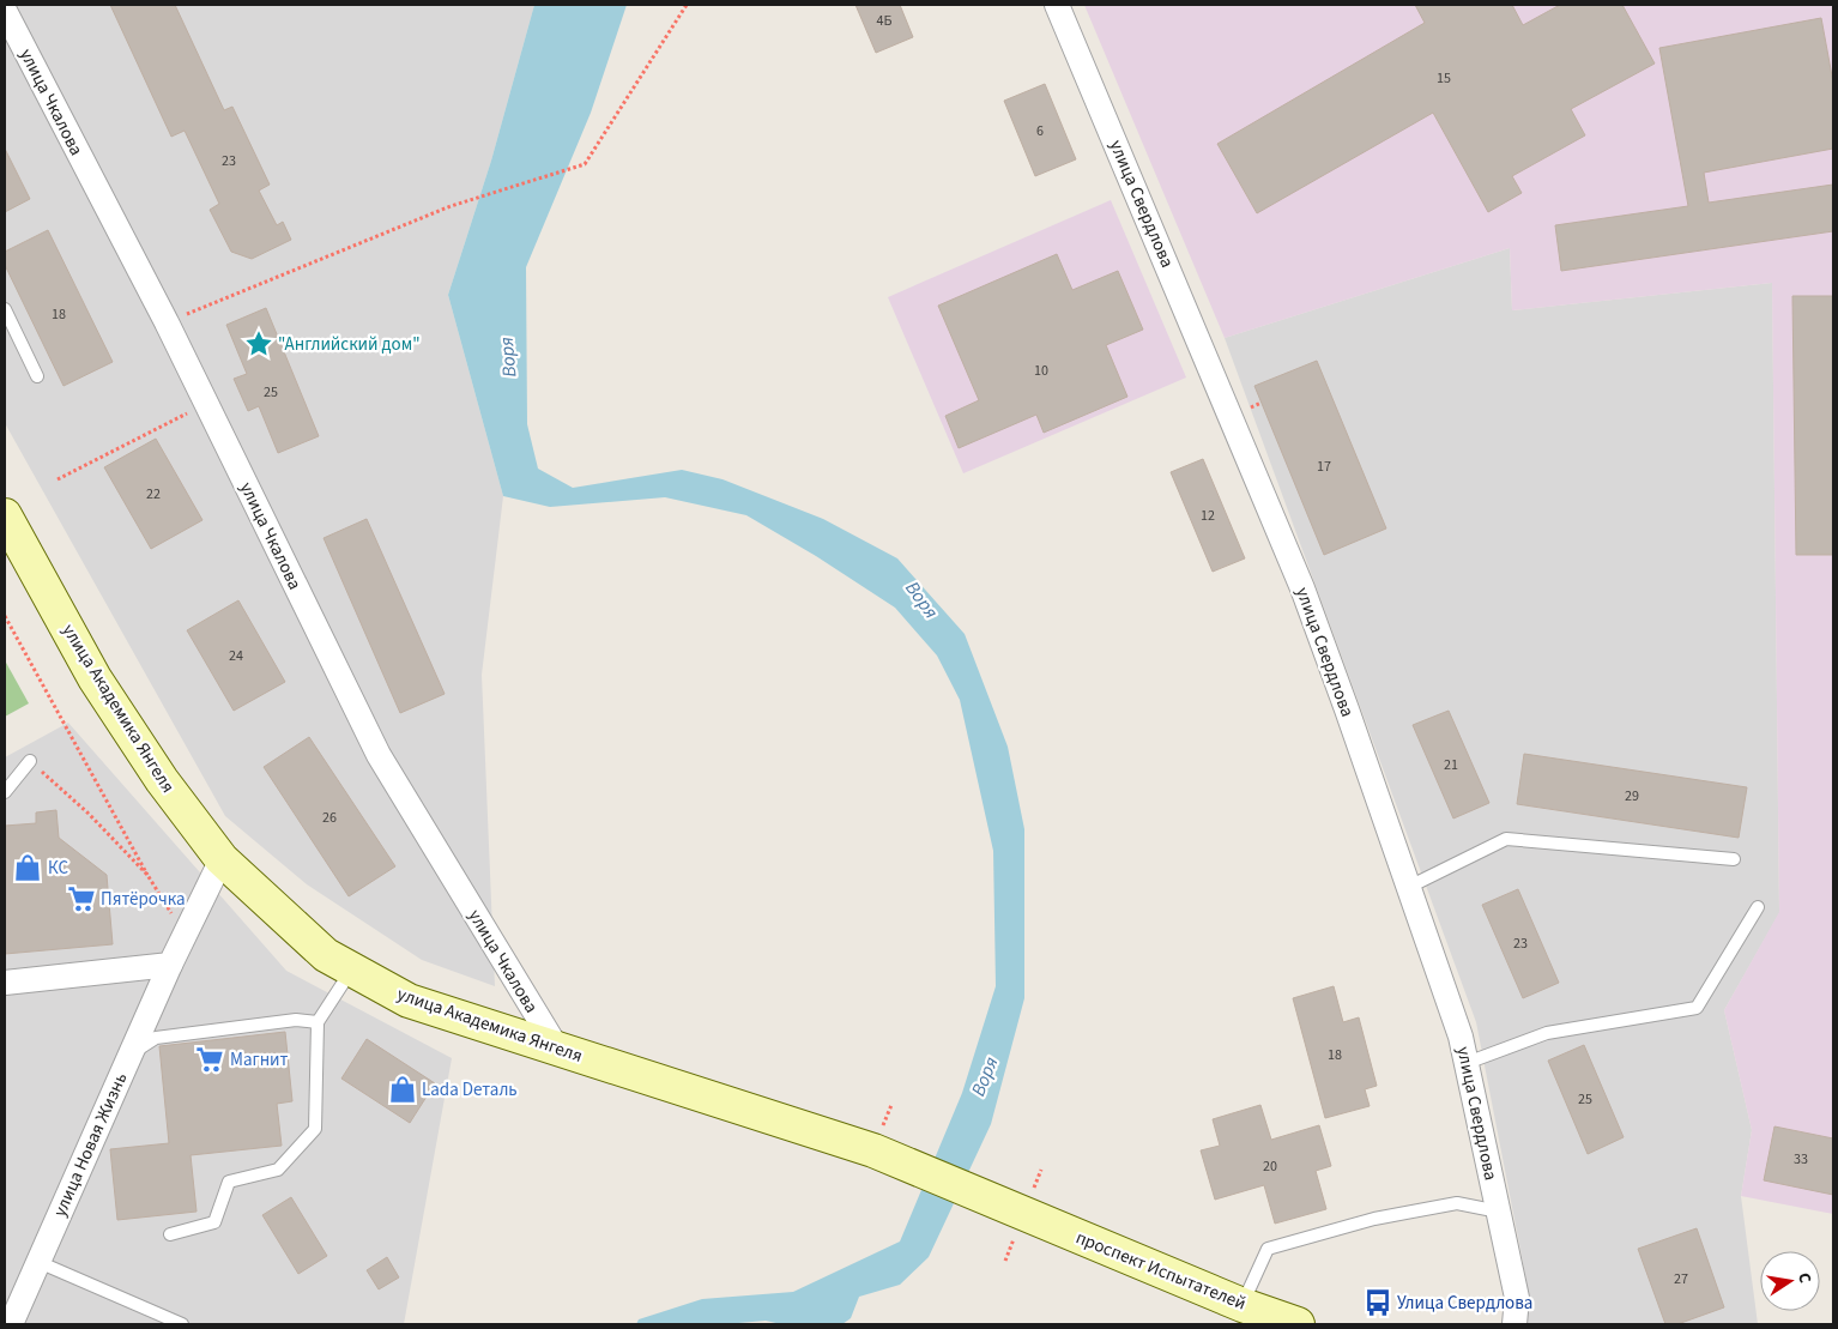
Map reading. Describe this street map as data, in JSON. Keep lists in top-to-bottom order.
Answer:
{
  "streets": {
    "main road": ["улица Академика Янгеля", "проспект Испытателей"],
    "street": ["улица Чкалова", "улица Свердлова", "улица Новая Жизнь"]
  },
  "crossings": [
    ["улица Чкалова", "улица Академика Янгеля"],
    ["улица Академика Янгеля", "улица Новая Жизнь"],
    ["улица Академика Янгеля", "проспект Испытателей"]
  ],
  "water": ["Воря"],
  "places": {
    "place": ["\"Английский дом\""],
    "shop": ["КС", "Lada Dеталь"],
    "supermarket": ["Пятёрочка", "Магнит"],
    "bus stop": ["Улица Свердлова"]
  },
  "house_numbers": [
    "4Б",
    "15",
    "6",
    "23",
    "18",
    "10",
    "25",
    "17",
    "22",
    "12",
    "24",
    "21",
    "29",
    "26",
    "23",
    "18",
    "25",
    "33",
    "20",
    "27"
  ],
  "north": "right"
}
